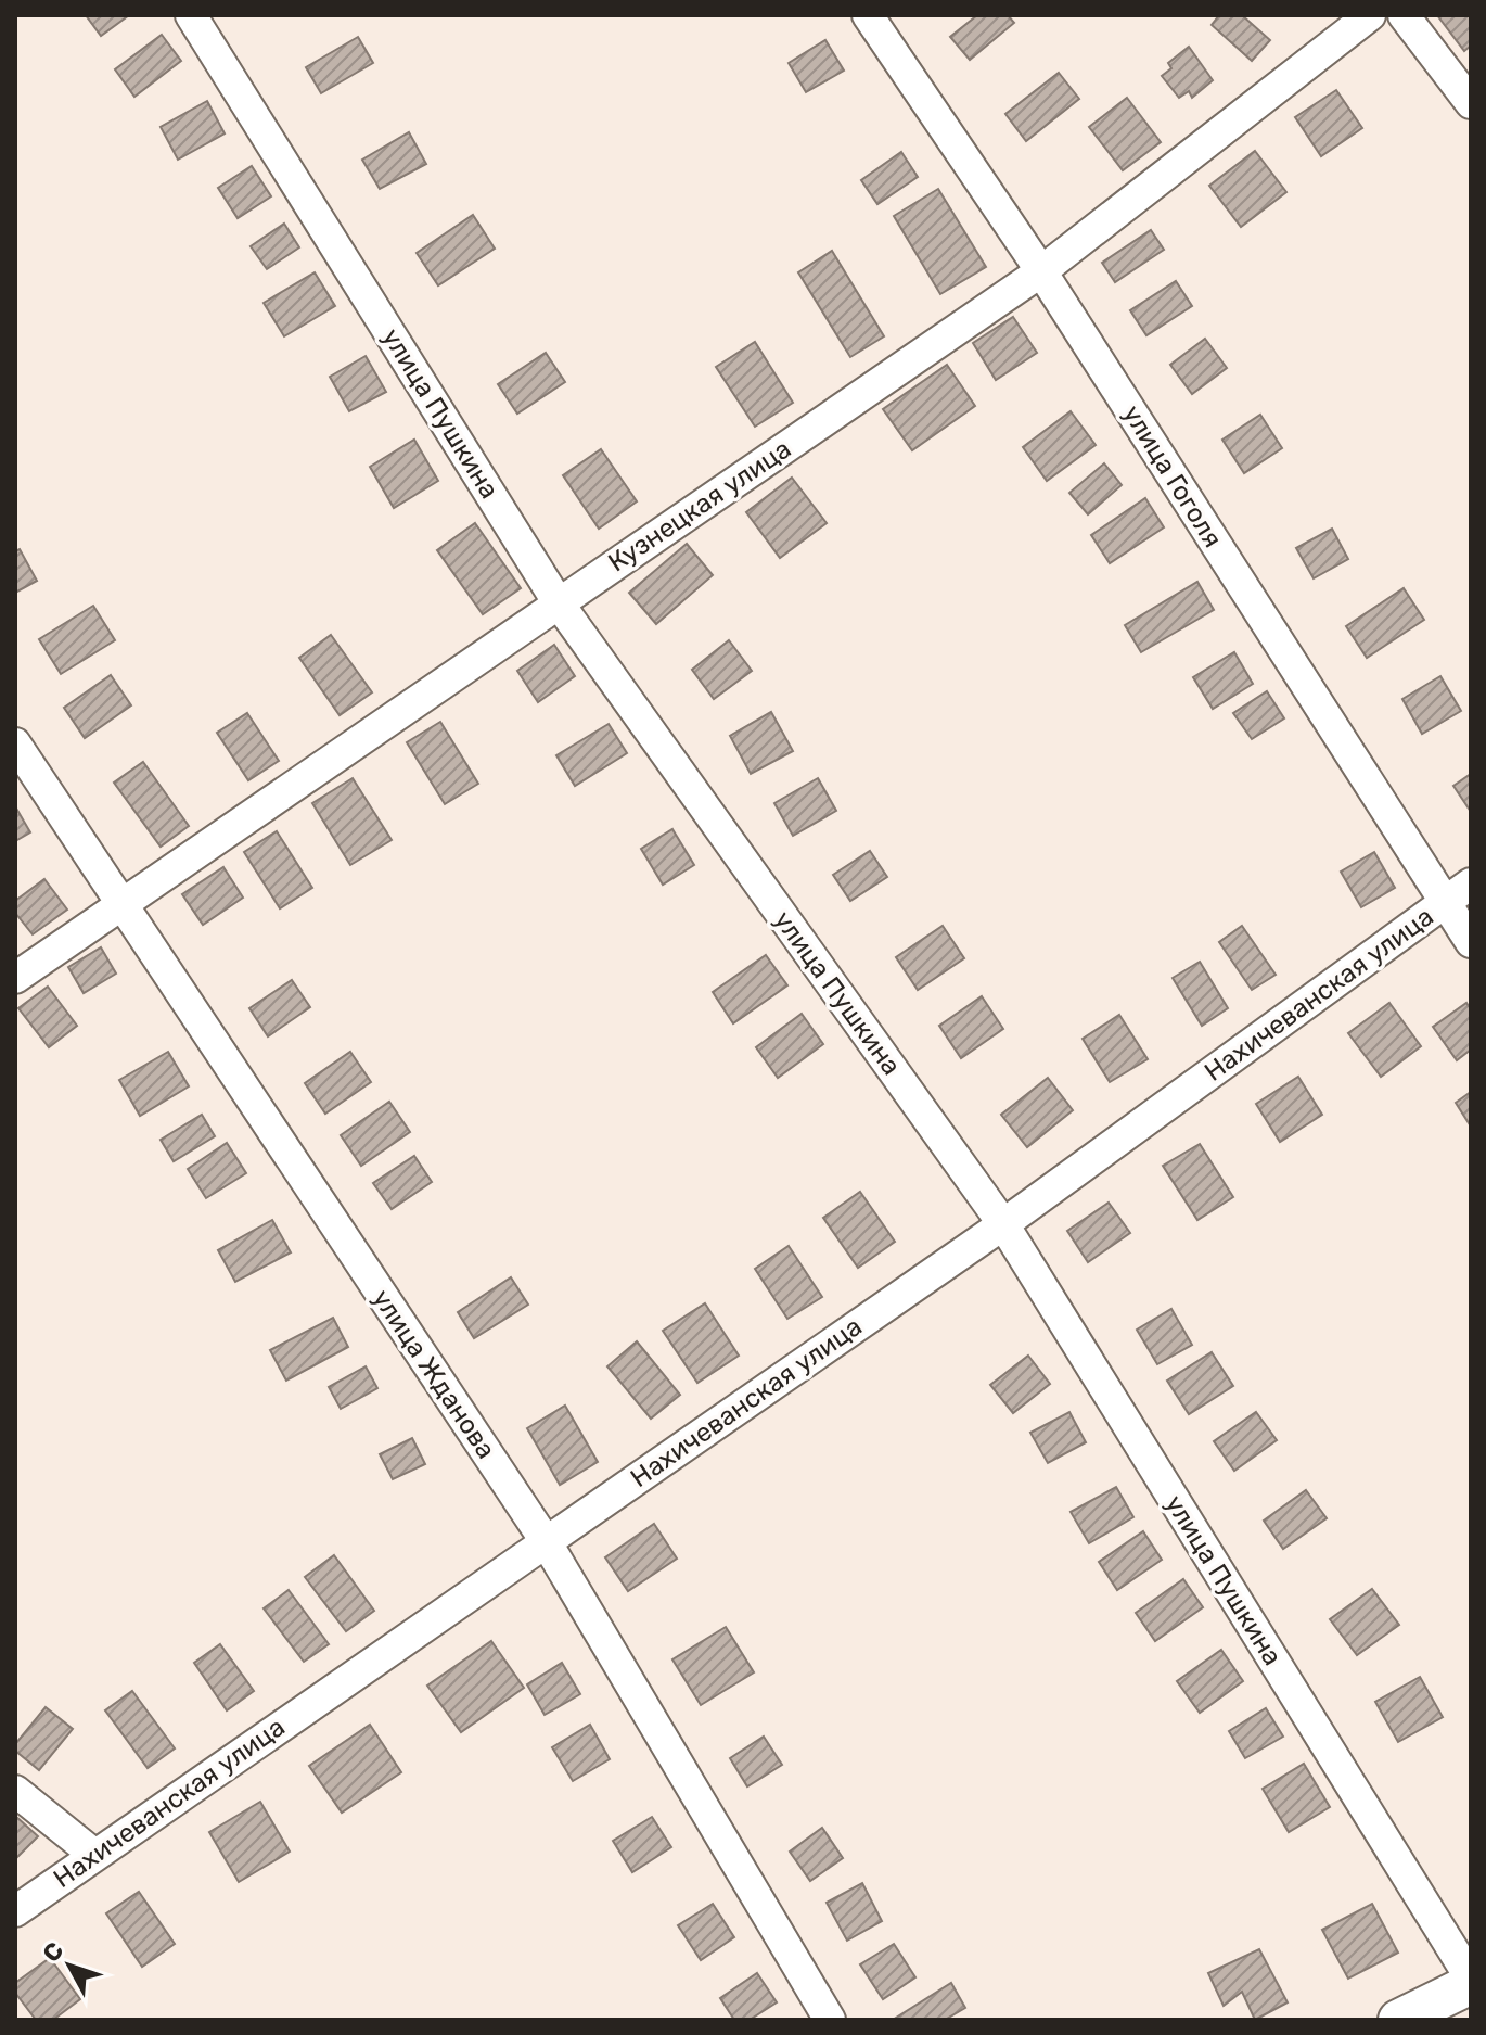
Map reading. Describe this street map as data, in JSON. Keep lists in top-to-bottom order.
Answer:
{
  "streets": {
    "street": [
      "улица Пушкина",
      "улица Гоголя",
      "Кузнецкая улица",
      "Нахичеванская улица",
      "улица Жданова"
    ]
  },
  "crossings": [
    ["улица Пушкина", "Кузнецкая улица"],
    ["улица Пушкина", "Нахичеванская улица"],
    ["улица Гоголя", "Кузнецкая улица"],
    ["улица Гоголя", "Нахичеванская улица"],
    ["Кузнецкая улица", "улица Жданова"],
    ["Нахичеванская улица", "улица Жданова"]
  ],
  "north": "top left"
}
